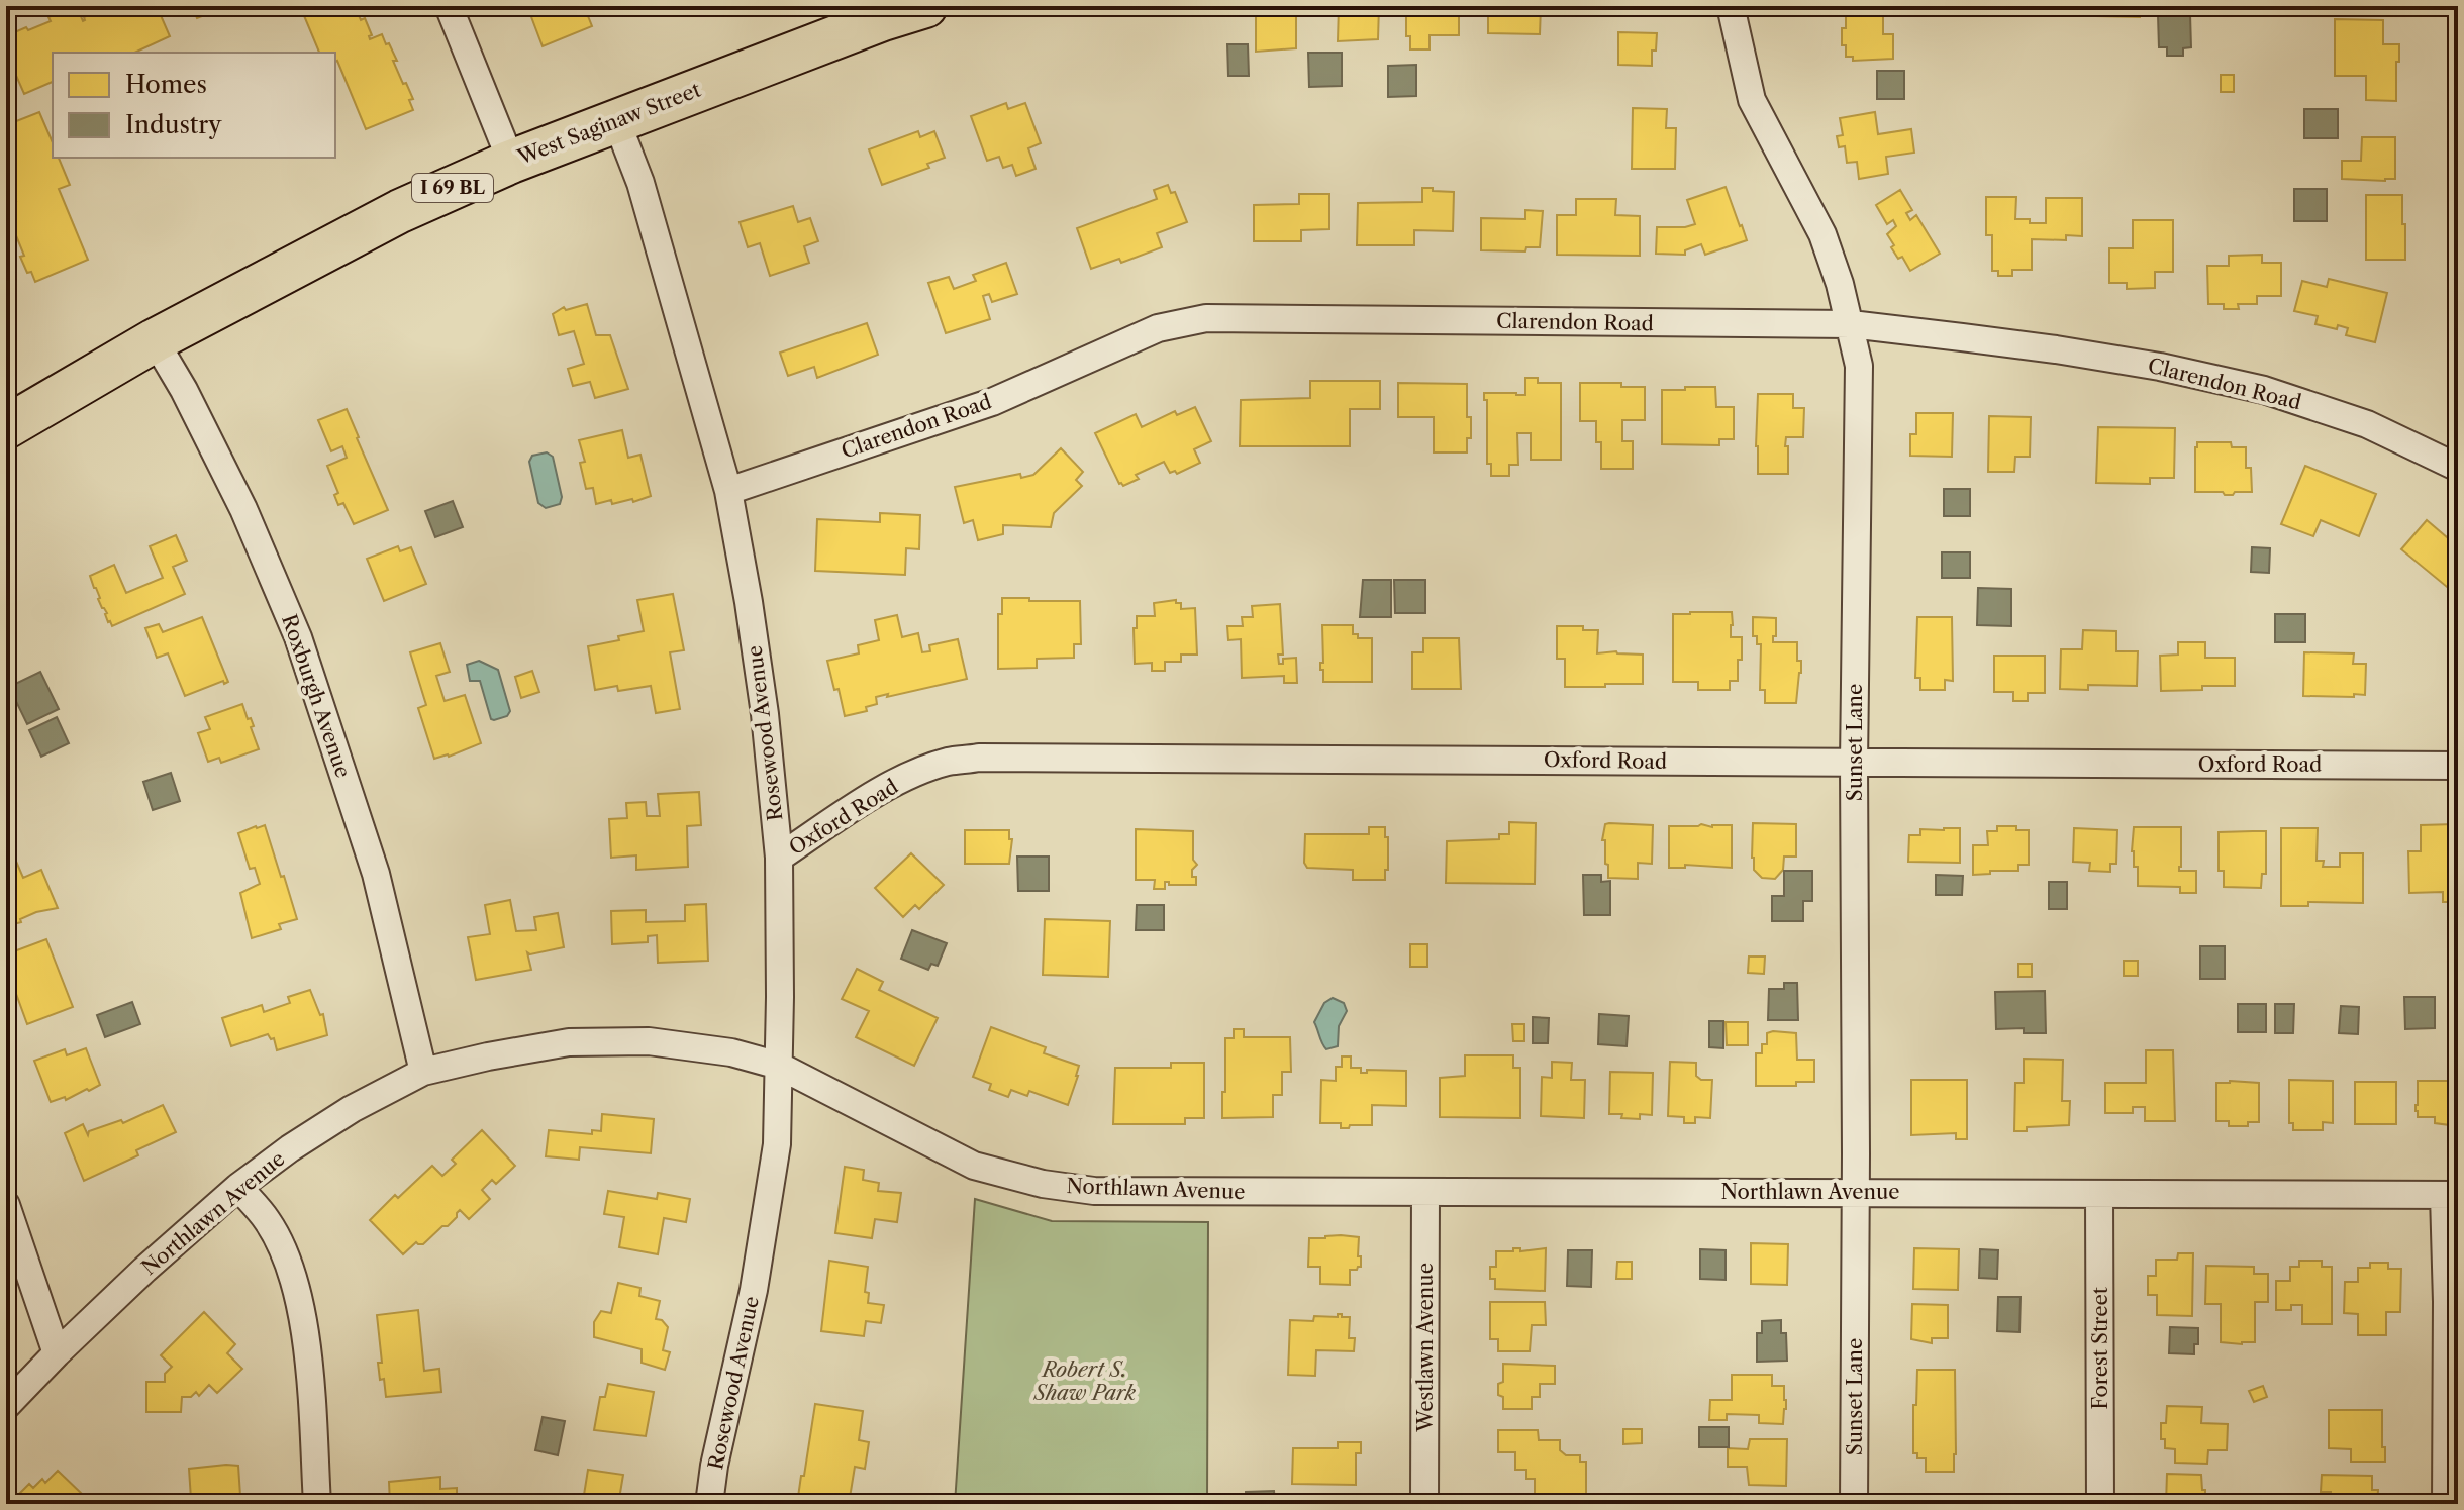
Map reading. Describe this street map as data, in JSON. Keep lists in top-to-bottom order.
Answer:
{
  "streets": {
    "main road": ["West Saginaw Street", "I 69 BL"],
    "street": [
      "Clarendon Road",
      "Roxburgh Avenue",
      "Rosewood Avenue",
      "Sunset Lane",
      "Oxford Road",
      "Northlawn Avenue",
      "Westlawn Avenue",
      "Forest Street"
    ]
  },
  "crossings": [
    ["West Saginaw Street", "Roxburgh Avenue"],
    ["West Saginaw Street", "Rosewood Avenue"],
    ["Clarendon Road", "Rosewood Avenue"],
    ["Clarendon Road", "Sunset Lane"],
    ["Roxburgh Avenue", "Northlawn Avenue"],
    ["Rosewood Avenue", "Oxford Road"],
    ["Rosewood Avenue", "Northlawn Avenue"],
    ["Sunset Lane", "Oxford Road"],
    ["Sunset Lane", "Northlawn Avenue"],
    ["Northlawn Avenue", "Westlawn Avenue"],
    ["Northlawn Avenue", "Forest Street"]
  ],
  "parks": ["Robert S. Shaw Park"],
  "legend": ["Homes", "Industry"]
}
